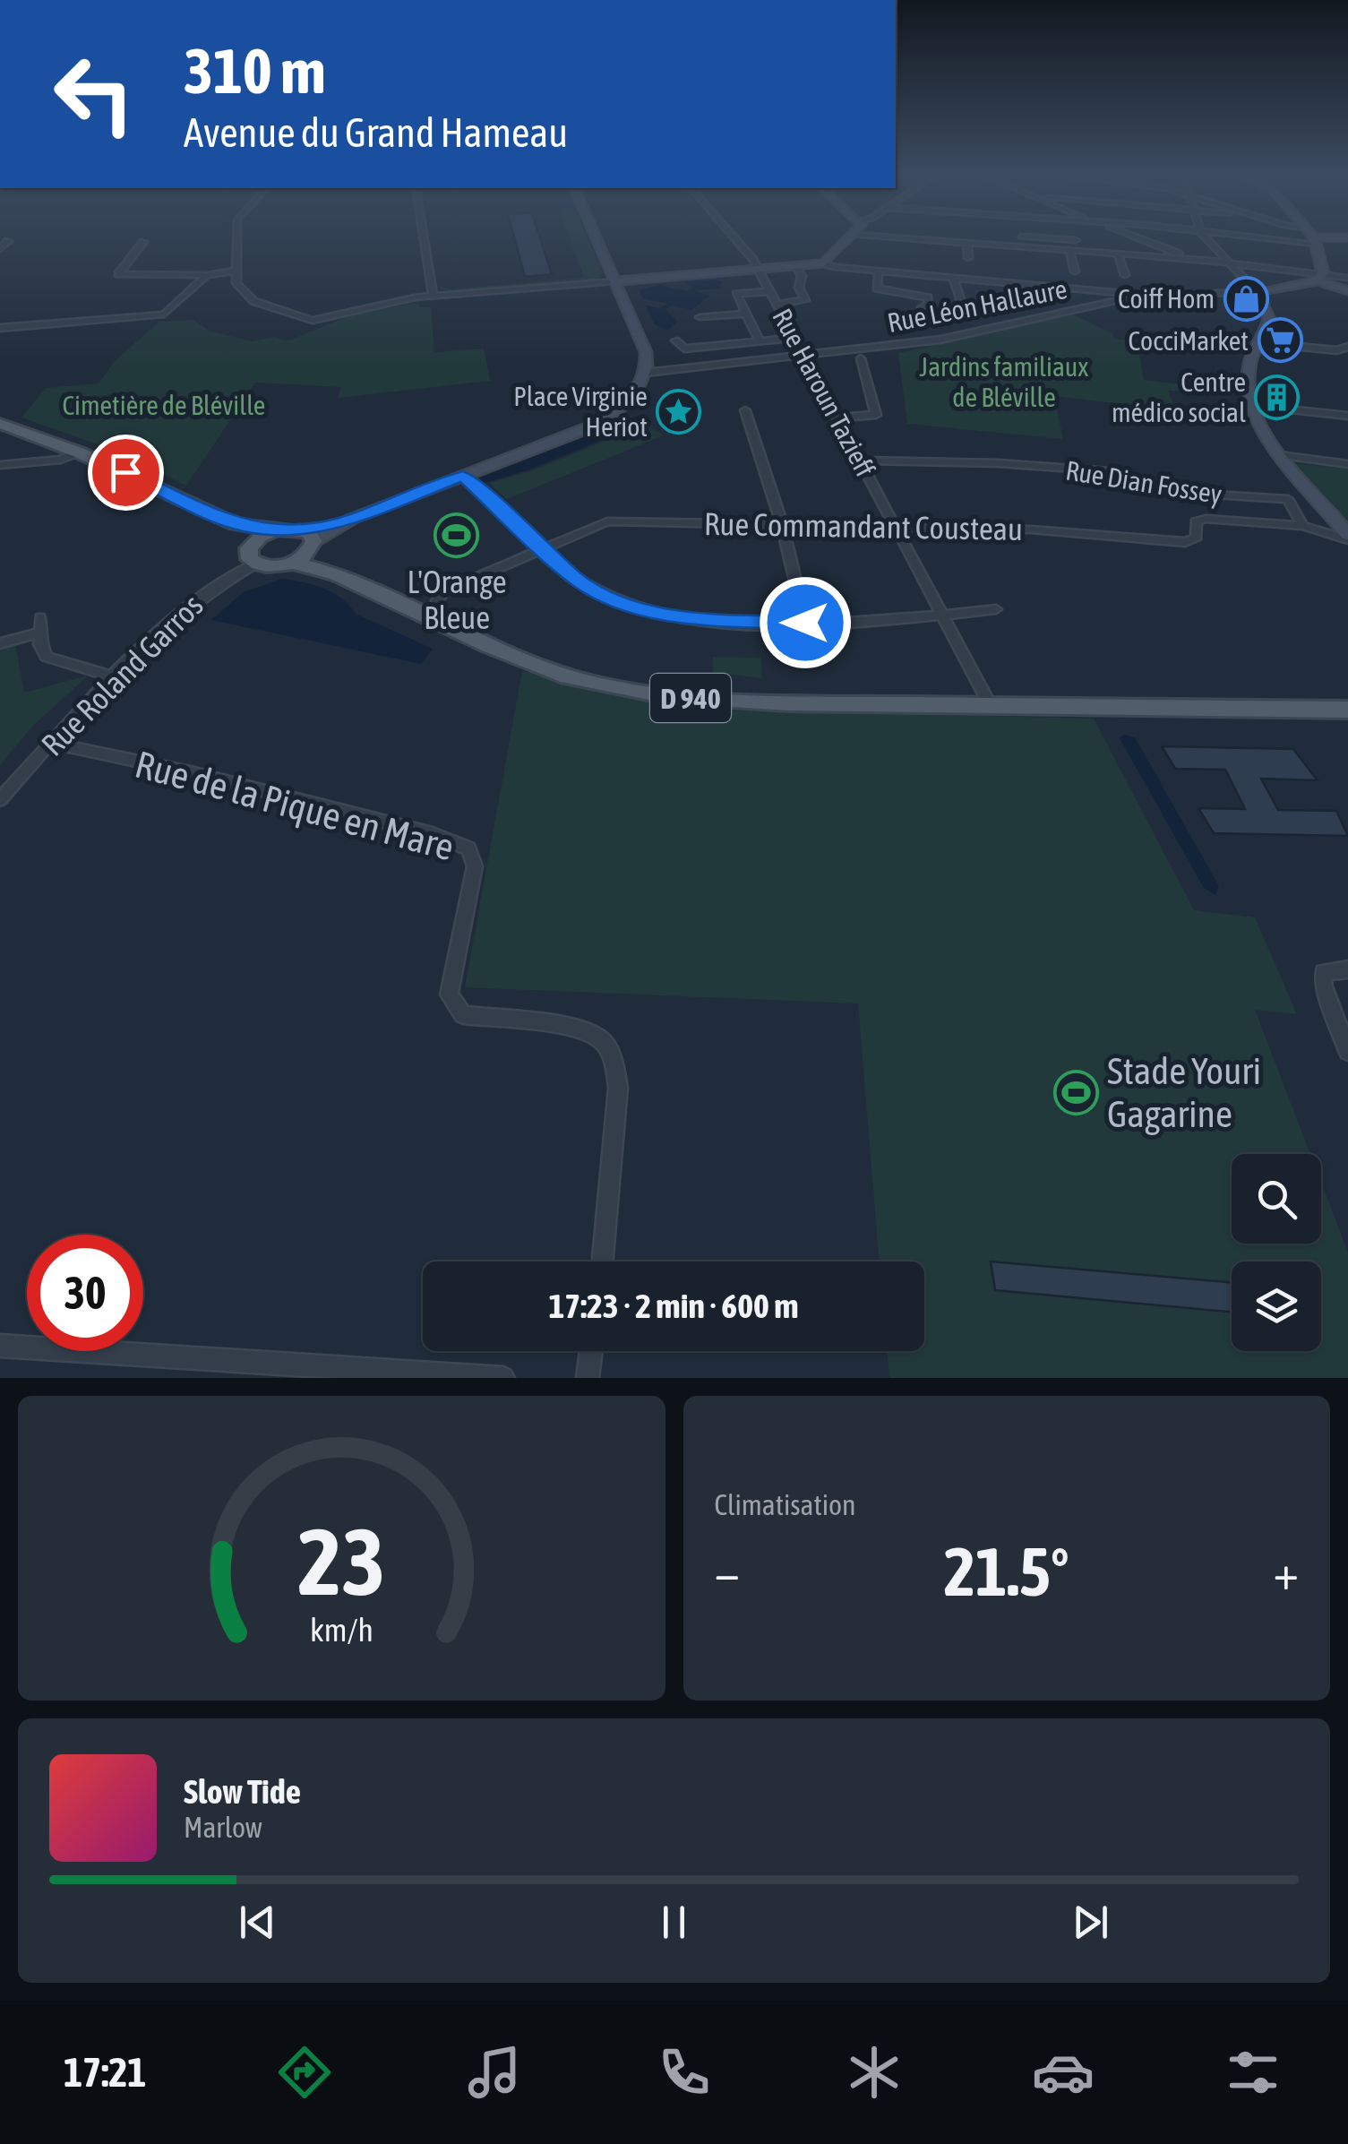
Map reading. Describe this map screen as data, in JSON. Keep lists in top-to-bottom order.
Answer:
{
  "streets": {
    "main road": ["D 940"],
    "street": [
      "Rue Léon Hallaure",
      "Rue Haroun Tazieff",
      "Rue Dian Fossey",
      "Rue Commandant Cousteau",
      "Rue Roland Garros",
      "Rue de la Pique en Mare"
    ]
  },
  "crossings": [
    ["Rue Léon Hallaure", "Rue Haroun Tazieff"],
    ["Rue Haroun Tazieff", "Rue Dian Fossey"],
    ["Rue Haroun Tazieff", "Rue Commandant Cousteau"],
    ["Rue Haroun Tazieff", "D 940"],
    ["Rue Dian Fossey", "Rue Commandant Cousteau"],
    ["Rue Commandant Cousteau", "D 940"],
    ["Rue Roland Garros", "Rue de la Pique en Mare"]
  ],
  "parks": ["Jardins familiaux de Bléville", "Cimetière de Bléville"],
  "places": {
    "shop": ["Coiff Hom"],
    "supermarket": ["CocciMarket"],
    "building": ["Centre médico social"],
    "place": ["Place Virginie Heriot"],
    "sports": ["L'Orange Bleue", "Stade Youri Gagarine"]
  },
  "page": {
    "turn": ["310 m", "Avenue du Grand Hameau"],
    "limit": "30",
    "trip": "17:23 · 2 min · 600 m",
    "tile": "Climatisation",
    "heat": ["−", "21.5°", "+"],
    "song": ["Slow Tide", "Marlow"],
    "tabs": "17:21",
    "gauge": ["23", "km/h"]
  }
}
